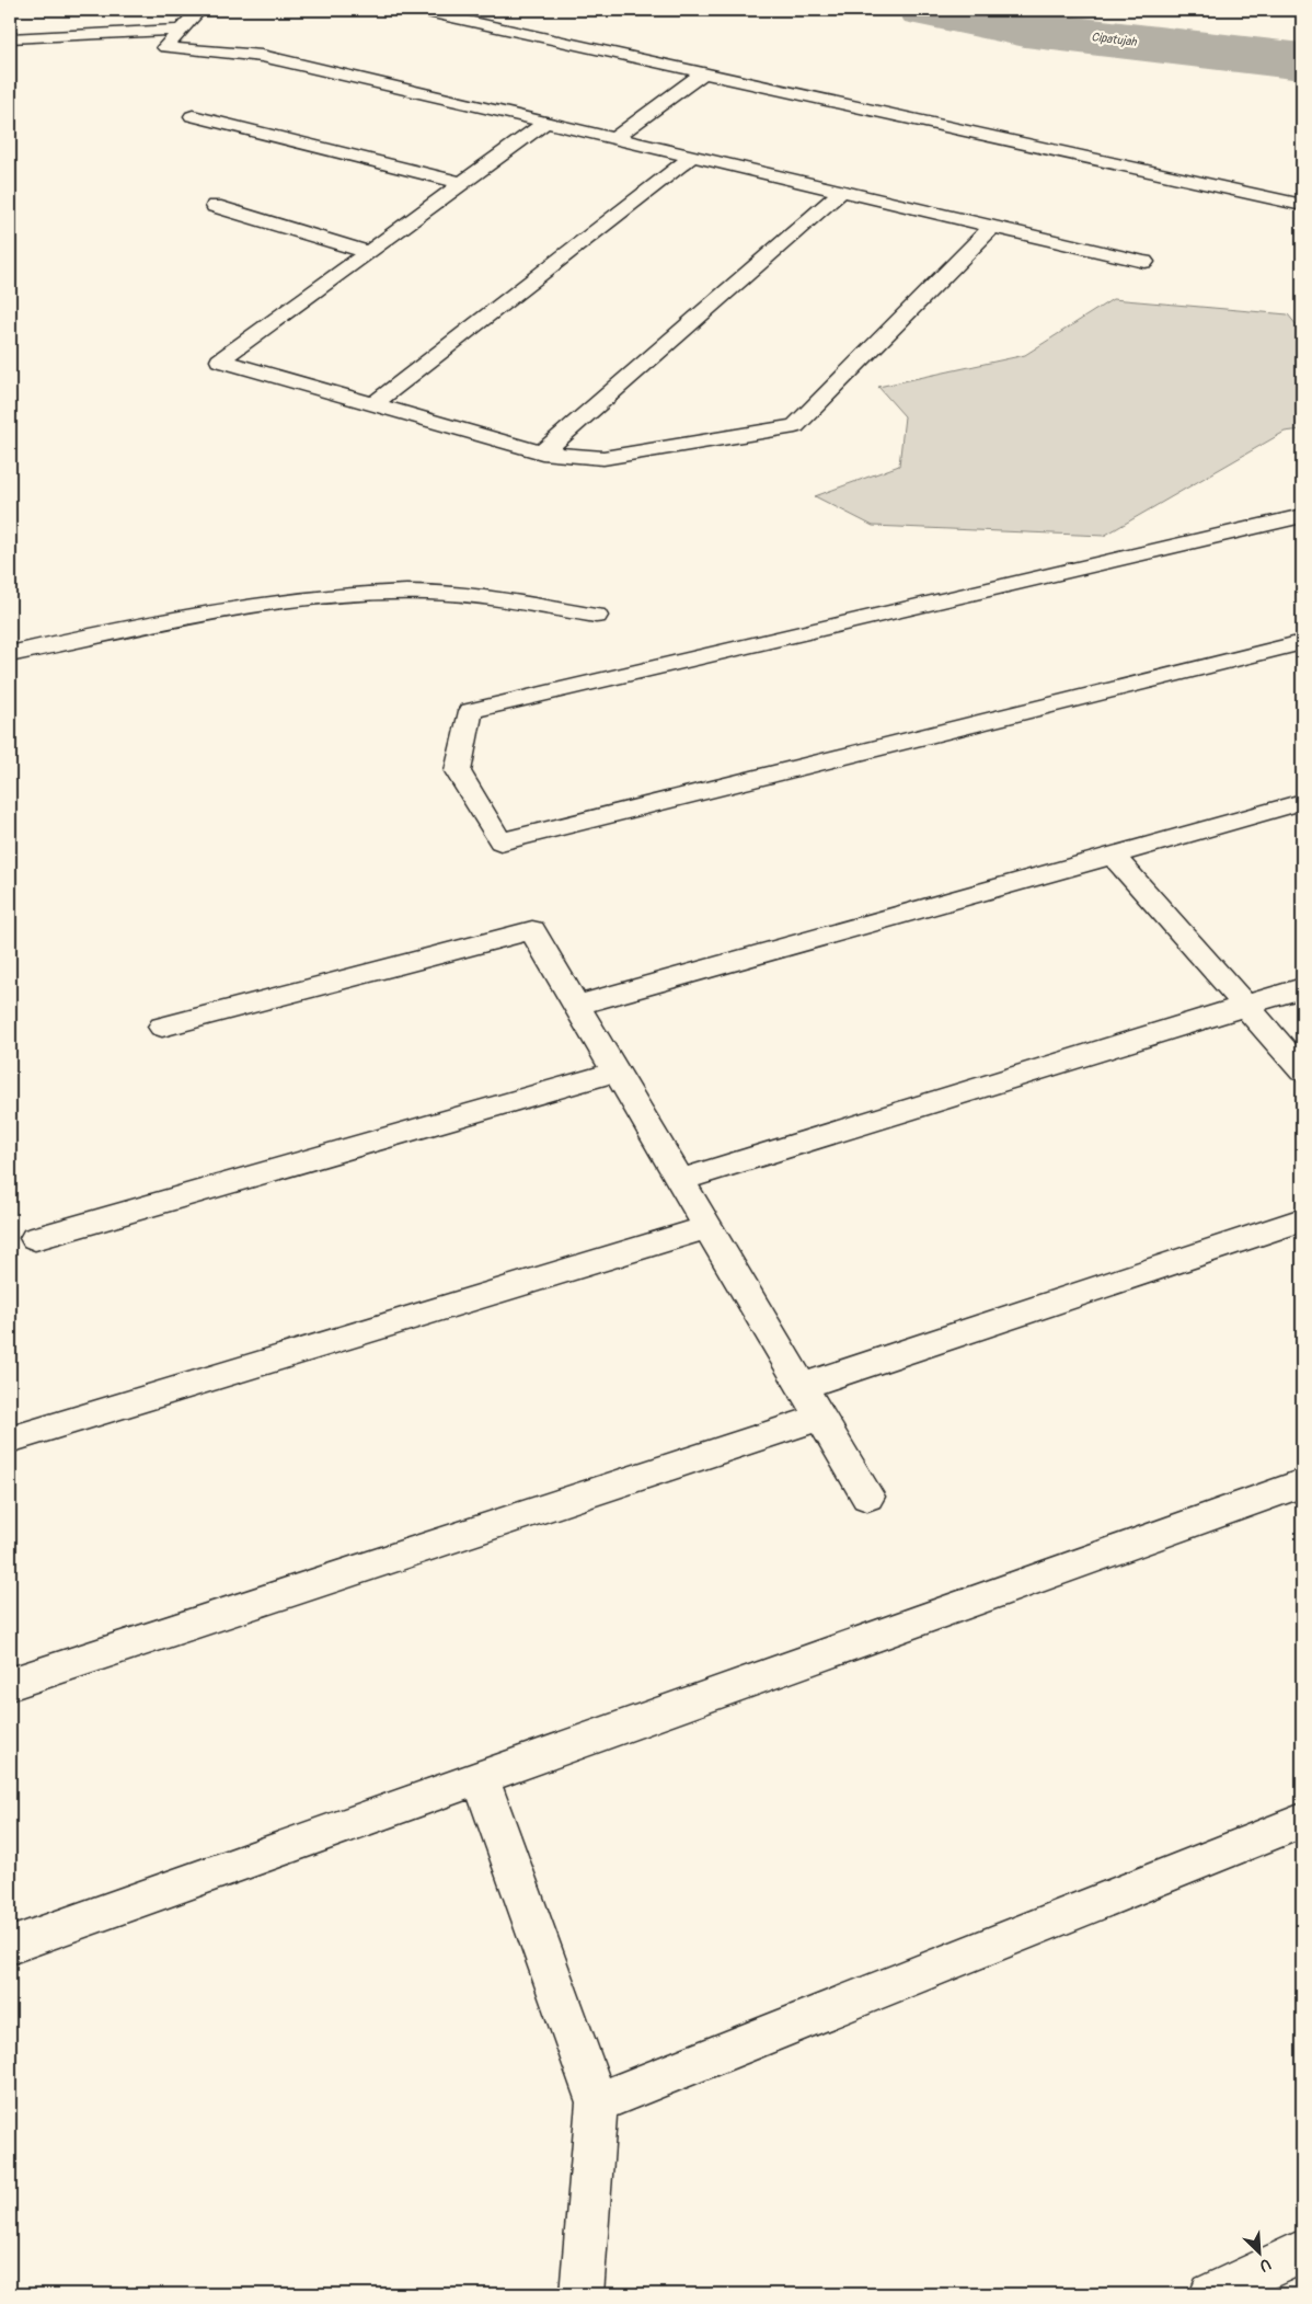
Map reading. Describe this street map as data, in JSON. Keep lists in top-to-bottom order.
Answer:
{
  "water": ["Cipatujah"],
  "north": "bottom right"
}
